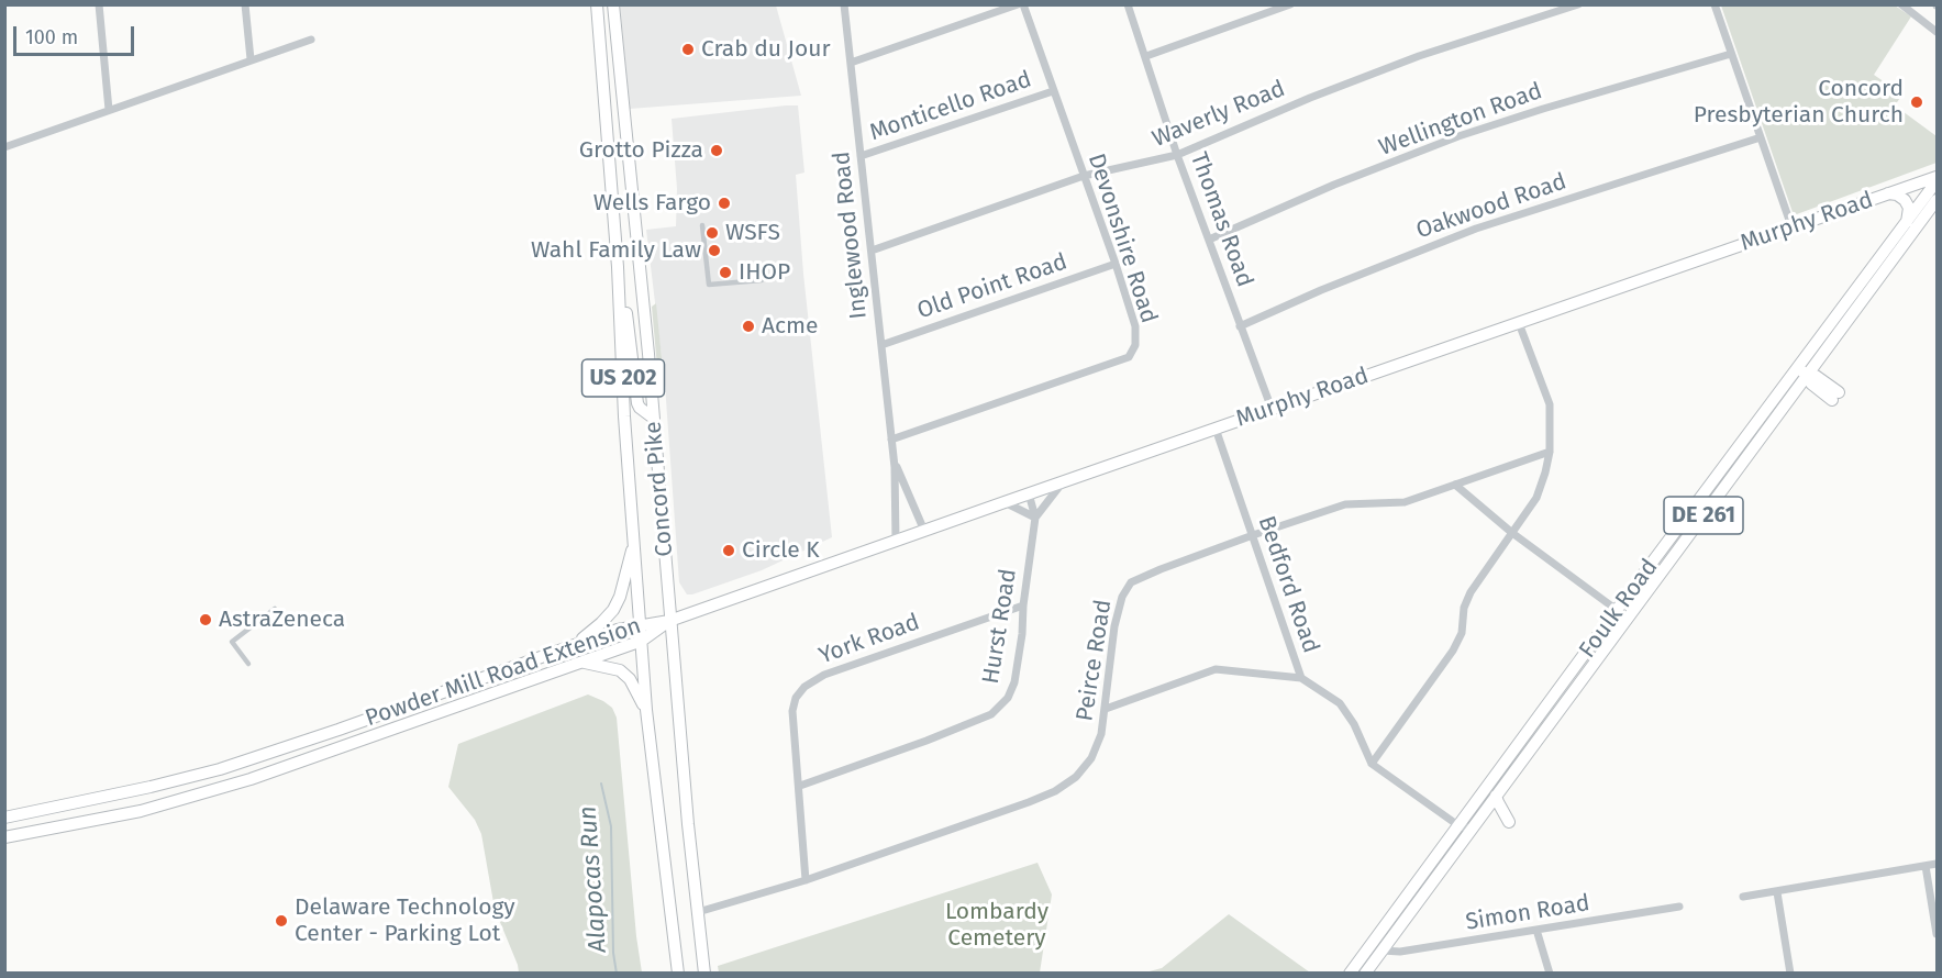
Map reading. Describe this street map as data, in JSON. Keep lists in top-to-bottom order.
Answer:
{
  "streets": {
    "main road": [
      "Murphy Road",
      "US 202",
      "Concord Pike",
      "DE 261",
      "Foulk Road",
      "Powder Mill Road Extension"
    ],
    "street": [
      "Monticello Road",
      "Waverly Road",
      "Wellington Road",
      "Oakwood Road",
      "Thomas Road",
      "Inglewood Road",
      "Devonshire Road",
      "Old Point Road",
      "Bedford Road",
      "Hurst Road",
      "York Road",
      "Peirce Road",
      "Simon Road"
    ]
  },
  "crossings": [
    ["Monticello Road", "Inglewood Road"],
    ["Monticello Road", "Devonshire Road"],
    ["Waverly Road", "Thomas Road"],
    ["Waverly Road", "Inglewood Road"],
    ["Waverly Road", "Devonshire Road"],
    ["Wellington Road", "Thomas Road"],
    ["Oakwood Road", "Thomas Road"],
    ["Thomas Road", "Murphy Road"],
    ["Murphy Road", "Inglewood Road"],
    ["Murphy Road", "Concord Pike"],
    ["Murphy Road", "Bedford Road"],
    ["Murphy Road", "Foulk Road"],
    ["Murphy Road", "Hurst Road"],
    ["Murphy Road", "Powder Mill Road Extension"],
    ["Inglewood Road", "Devonshire Road"],
    ["Inglewood Road", "Old Point Road"],
    ["Devonshire Road", "Old Point Road"],
    ["Concord Pike", "Peirce Road"],
    ["Concord Pike", "Powder Mill Road Extension"],
    ["Bedford Road", "Peirce Road"],
    ["Foulk Road", "Simon Road"],
    ["Hurst Road", "York Road"],
    ["York Road", "Peirce Road"]
  ],
  "water": ["Alapocas Run"],
  "parks": ["Lombardy Cemetery"],
  "places": [
    "Crab du Jour",
    "Concord Presbyterian Church",
    "Grotto Pizza",
    "Wells Fargo",
    "WSFS",
    "Wahl Family Law",
    "IHOP",
    "Acme",
    "Circle K",
    "AstraZeneca",
    "Delaware Technology Center - Parking Lot"
  ],
  "scale_bar": "100 m"
}
